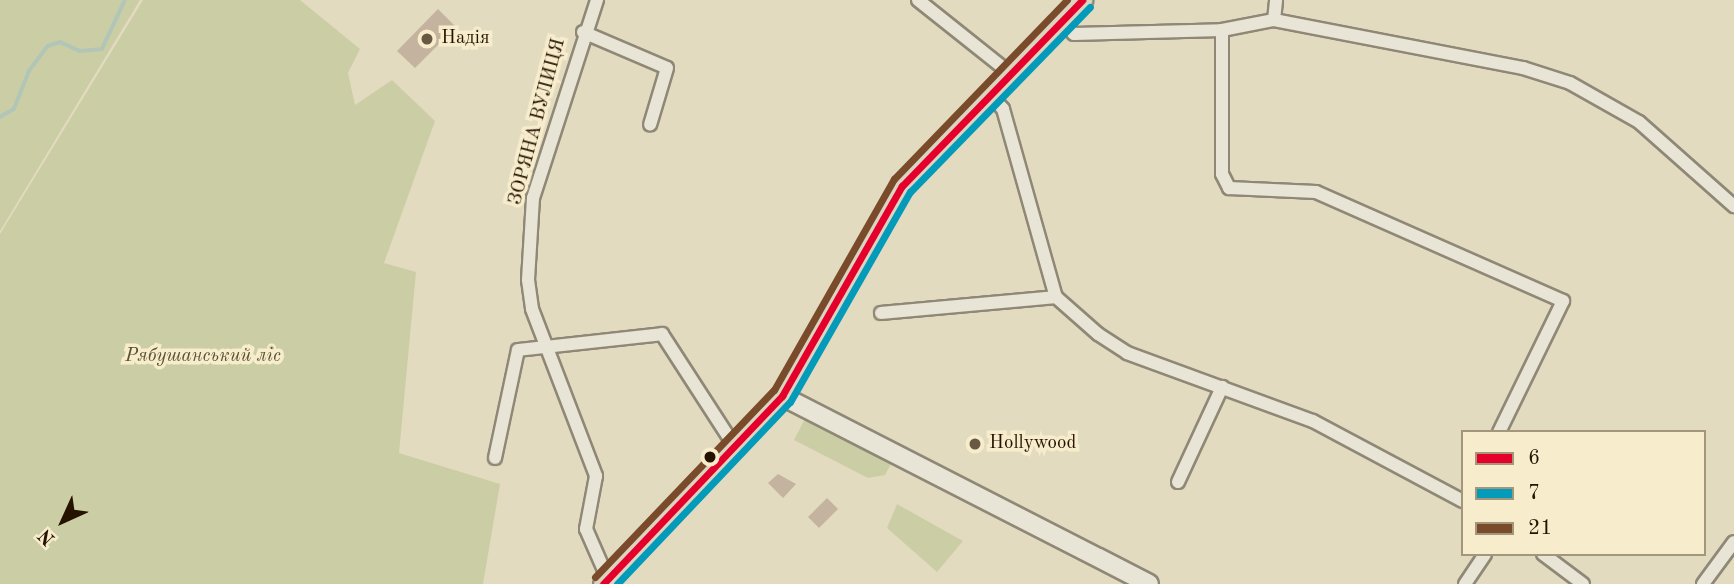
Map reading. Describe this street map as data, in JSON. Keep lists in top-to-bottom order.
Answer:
{
  "streets": {
    "street": ["ЗОРЯНА ВУЛИЦЯ"]
  },
  "parks": ["Рябушанський ліс"],
  "places": ["Надія", "Hollywood"],
  "lines": ["transit line 6", "transit line 21", "transit line 7"],
  "legend": ["6", "7", "21"],
  "north": "bottom left"
}
